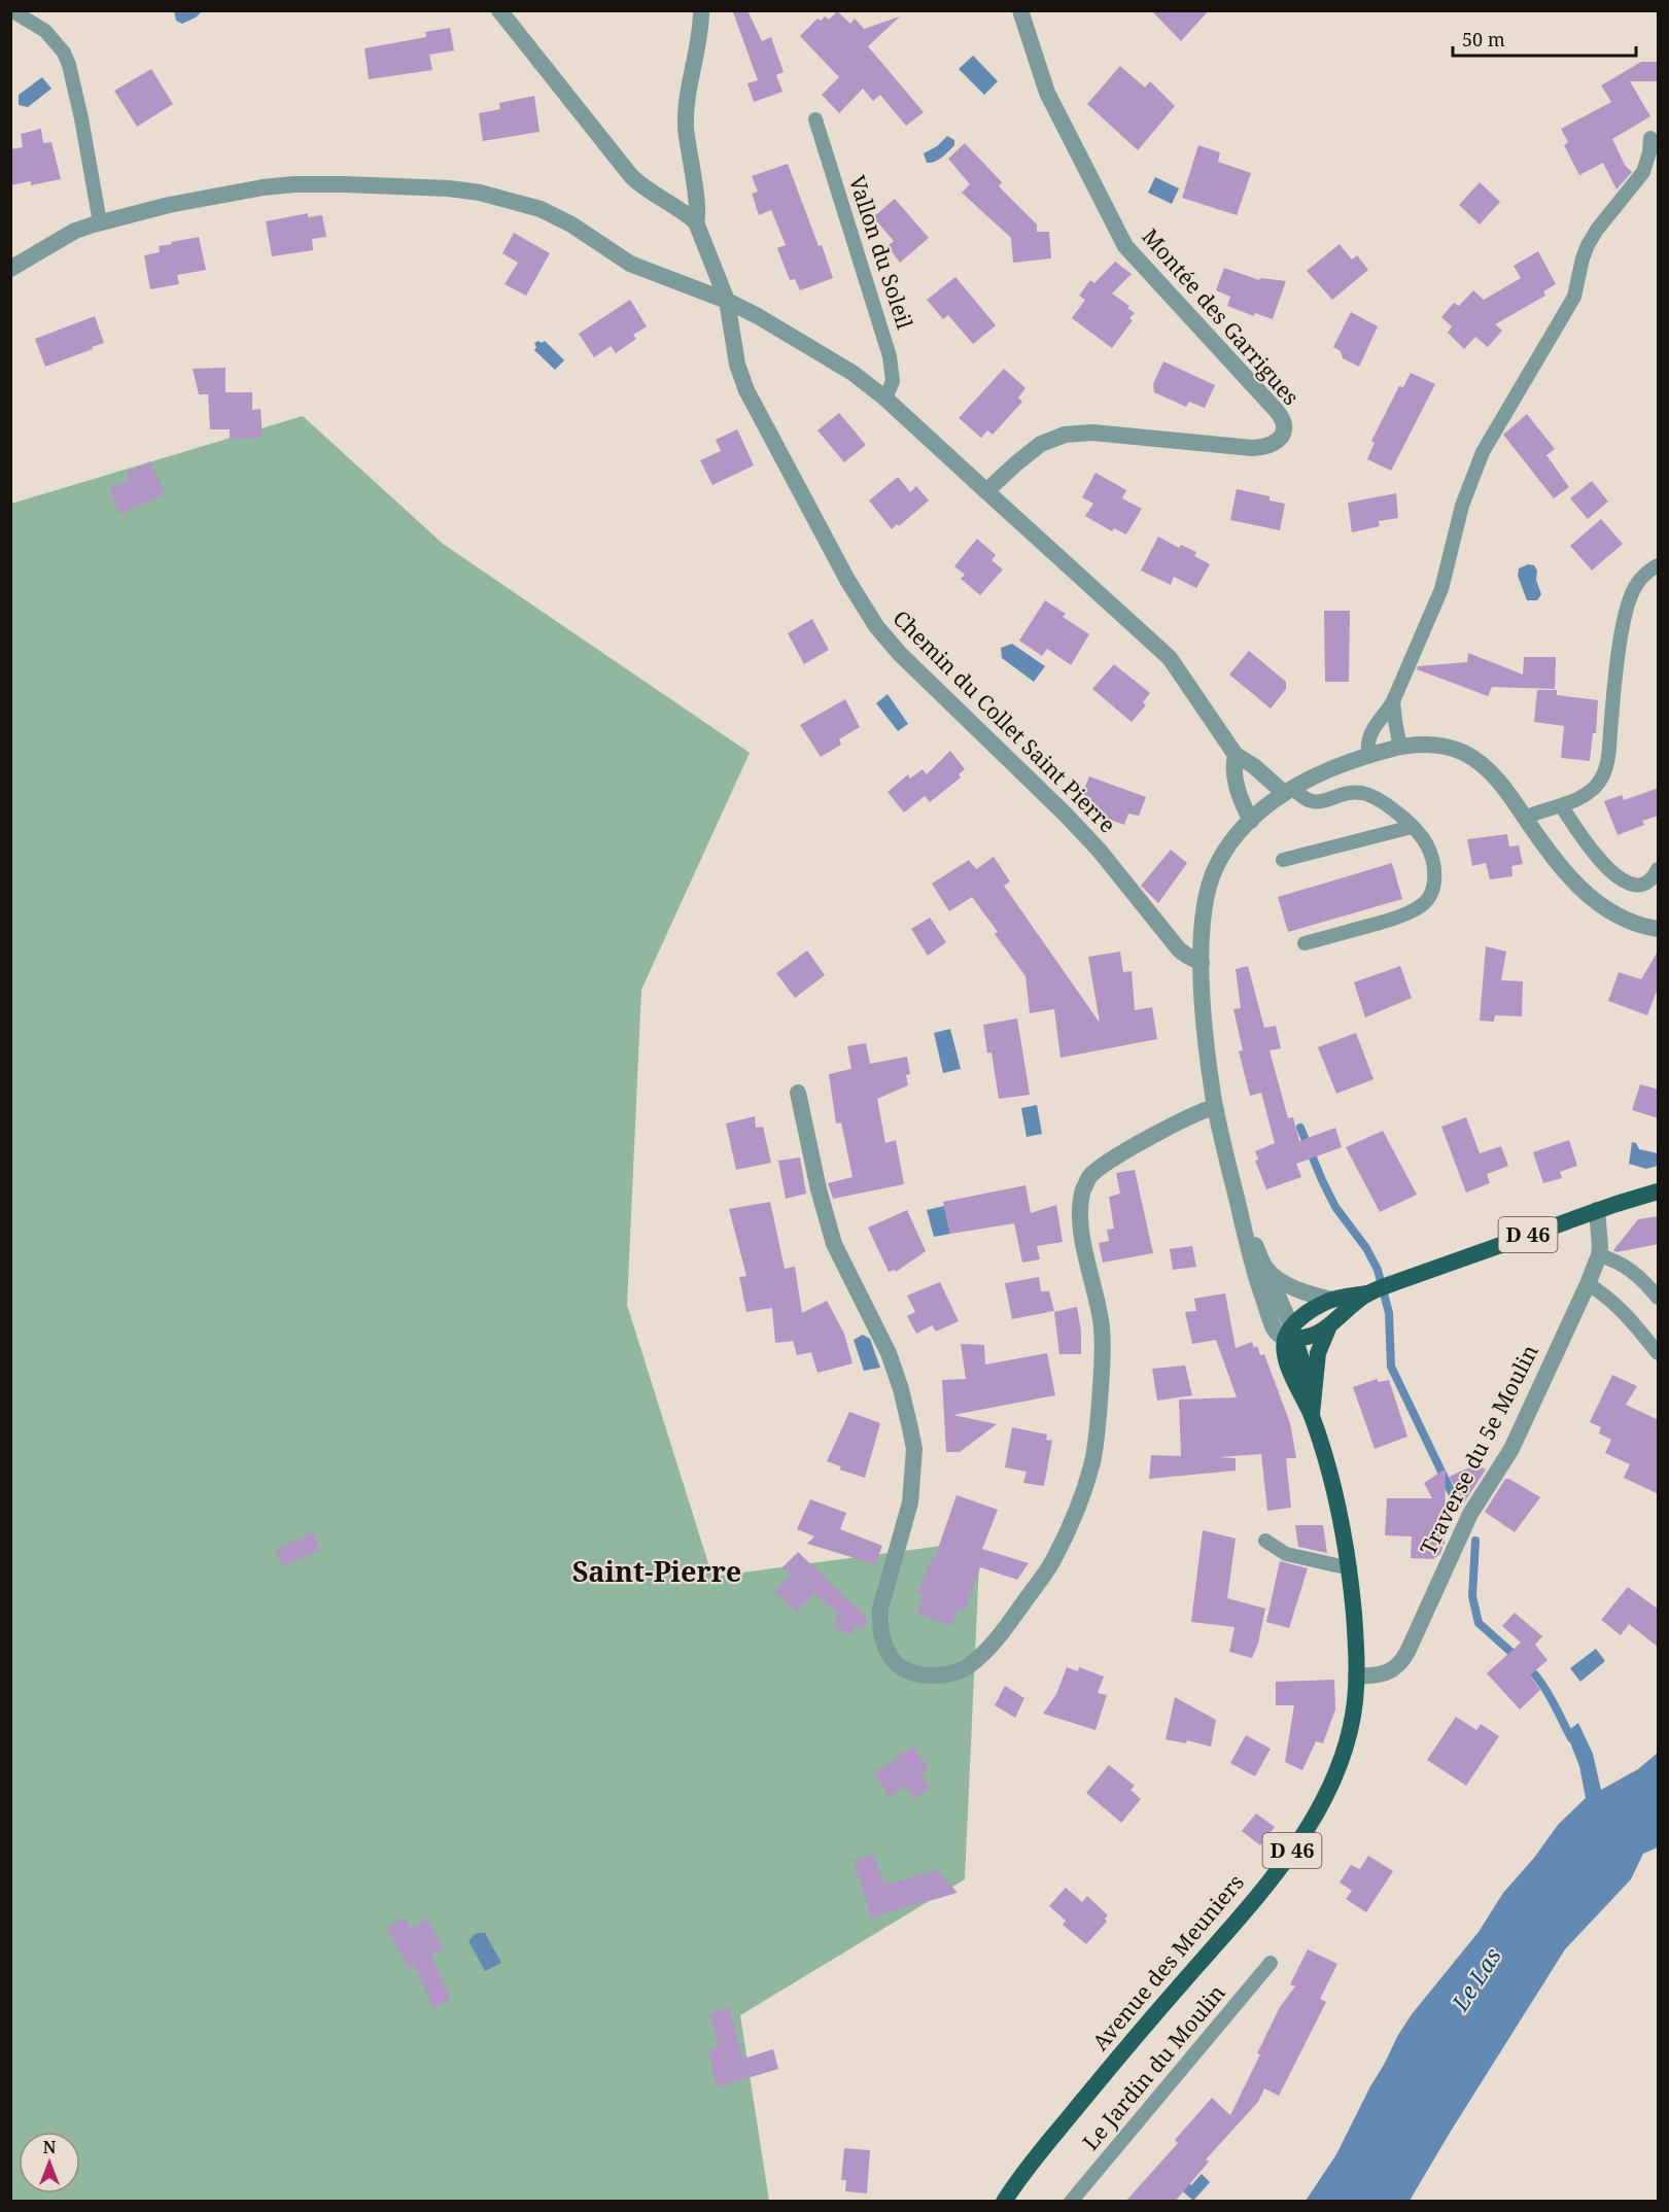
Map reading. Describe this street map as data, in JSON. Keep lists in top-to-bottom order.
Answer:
{
  "streets": {
    "main road": ["D 46", "Avenue des Meuniers"],
    "street": ["Montée des Garrigues", "Chemin du Collet Saint Pierre", "Traverse du 5e Moulin"],
    "lane": ["Vallon du Soleil", "Le Jardin du Moulin"]
  },
  "crossings": [
    ["D 46", "Traverse du 5e Moulin"],
    ["D 46", "Avenue des Meuniers"],
    ["Traverse du 5e Moulin", "Avenue des Meuniers"]
  ],
  "districts": ["Saint-Pierre"],
  "water": ["Le Las"],
  "scale_bar": "50 m",
  "north": "top"
}
